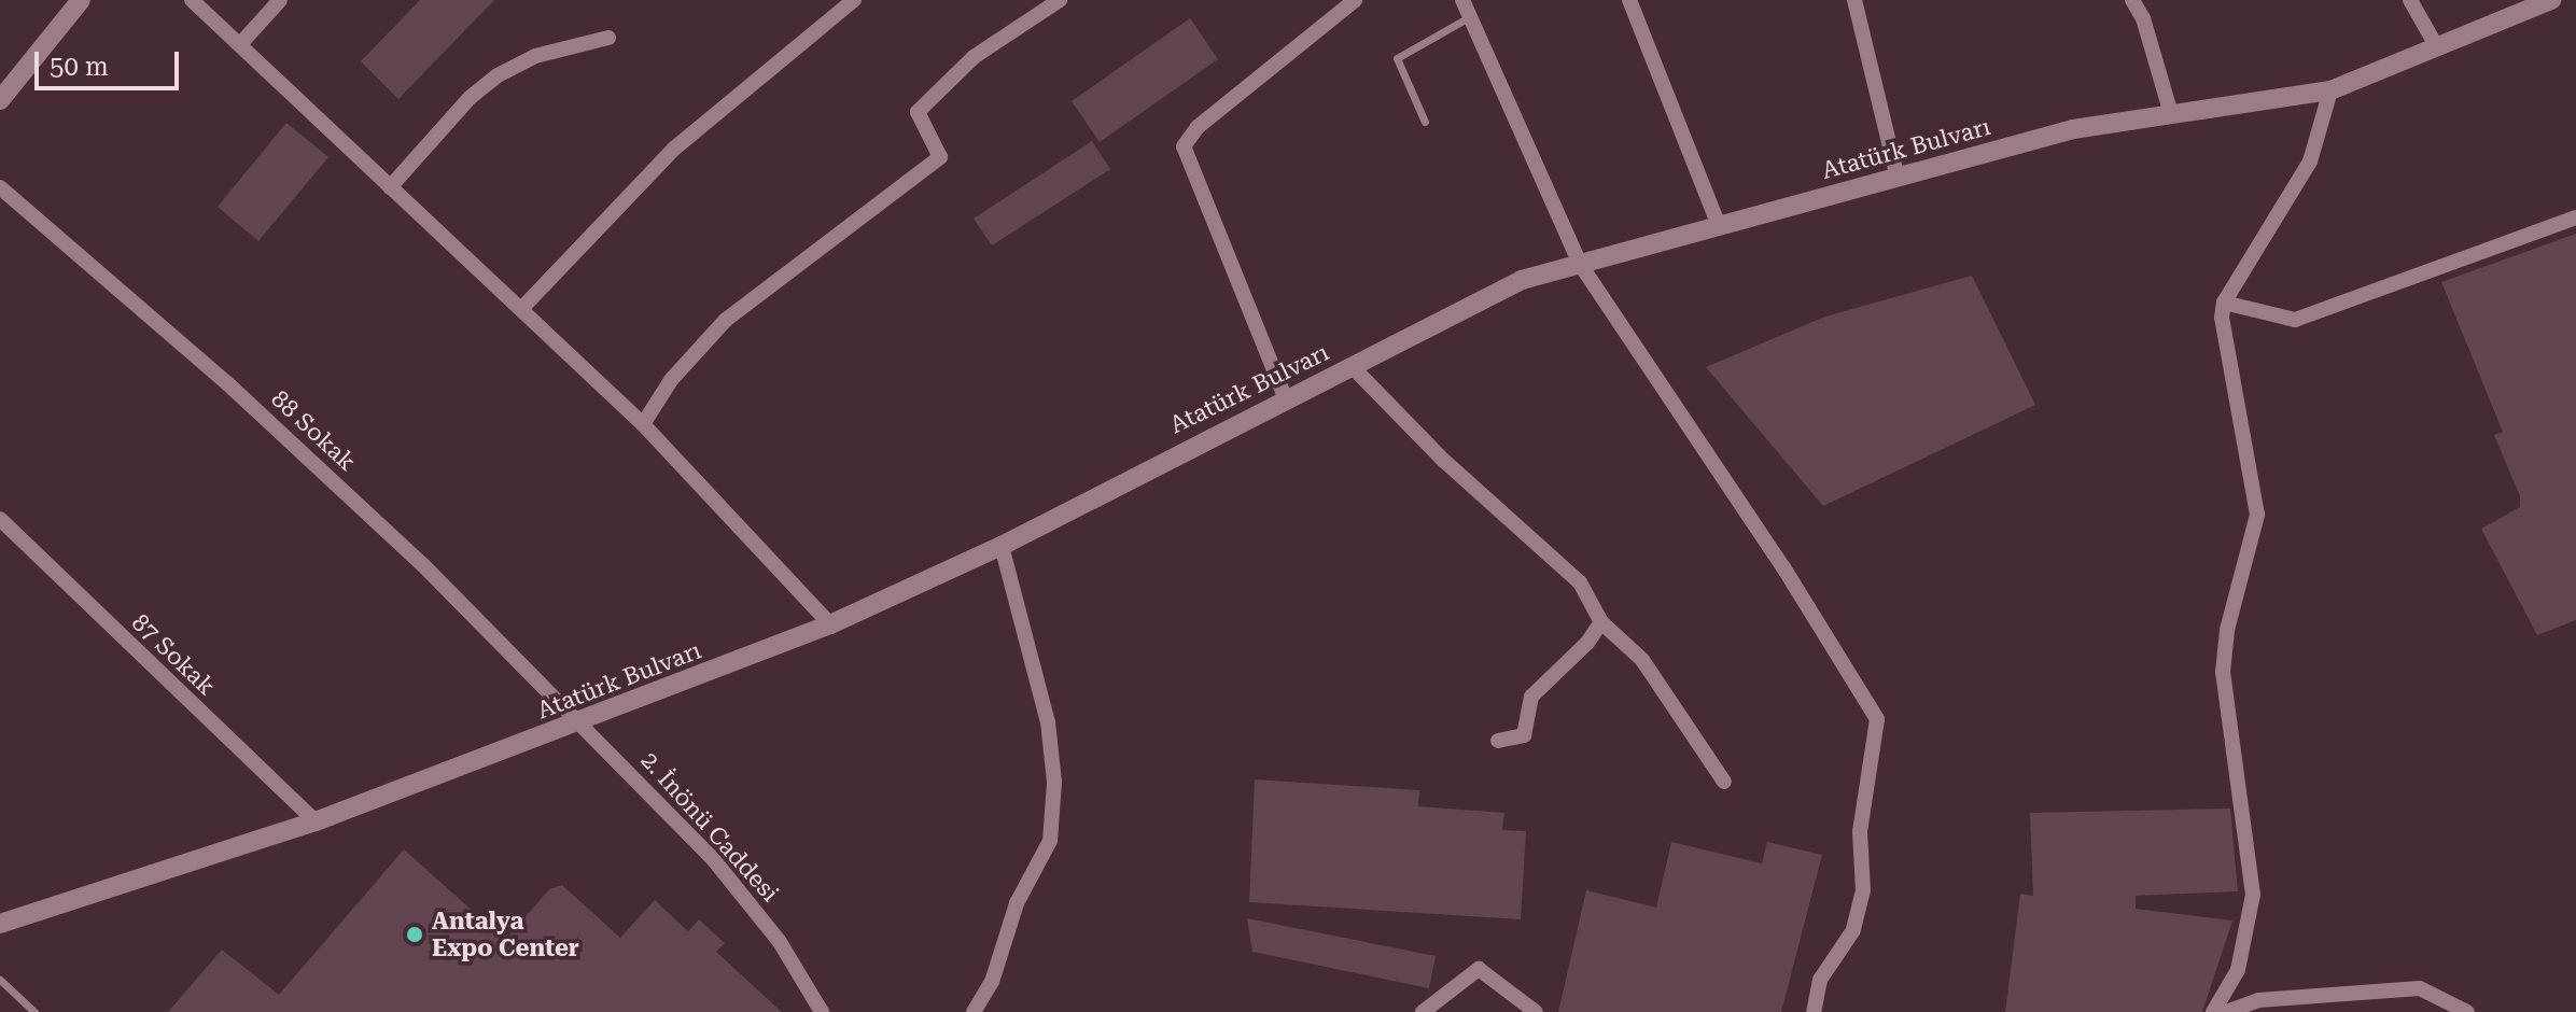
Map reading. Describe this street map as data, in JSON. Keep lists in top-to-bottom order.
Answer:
{
  "streets": {
    "street": [
      "Atatürk Bulvarı",
      "88 Sokak",
      "87 Sokak",
      "2. İnönü Caddesi"
    ]
  },
  "crossings": [
    ["Atatürk Bulvarı", "88 Sokak"],
    ["Atatürk Bulvarı", "87 Sokak"],
    ["Atatürk Bulvarı", "2. İnönü Caddesi"],
    ["88 Sokak", "2. İnönü Caddesi"]
  ],
  "places": ["Antalya Expo Center"],
  "scale_bar": "50 m"
}
